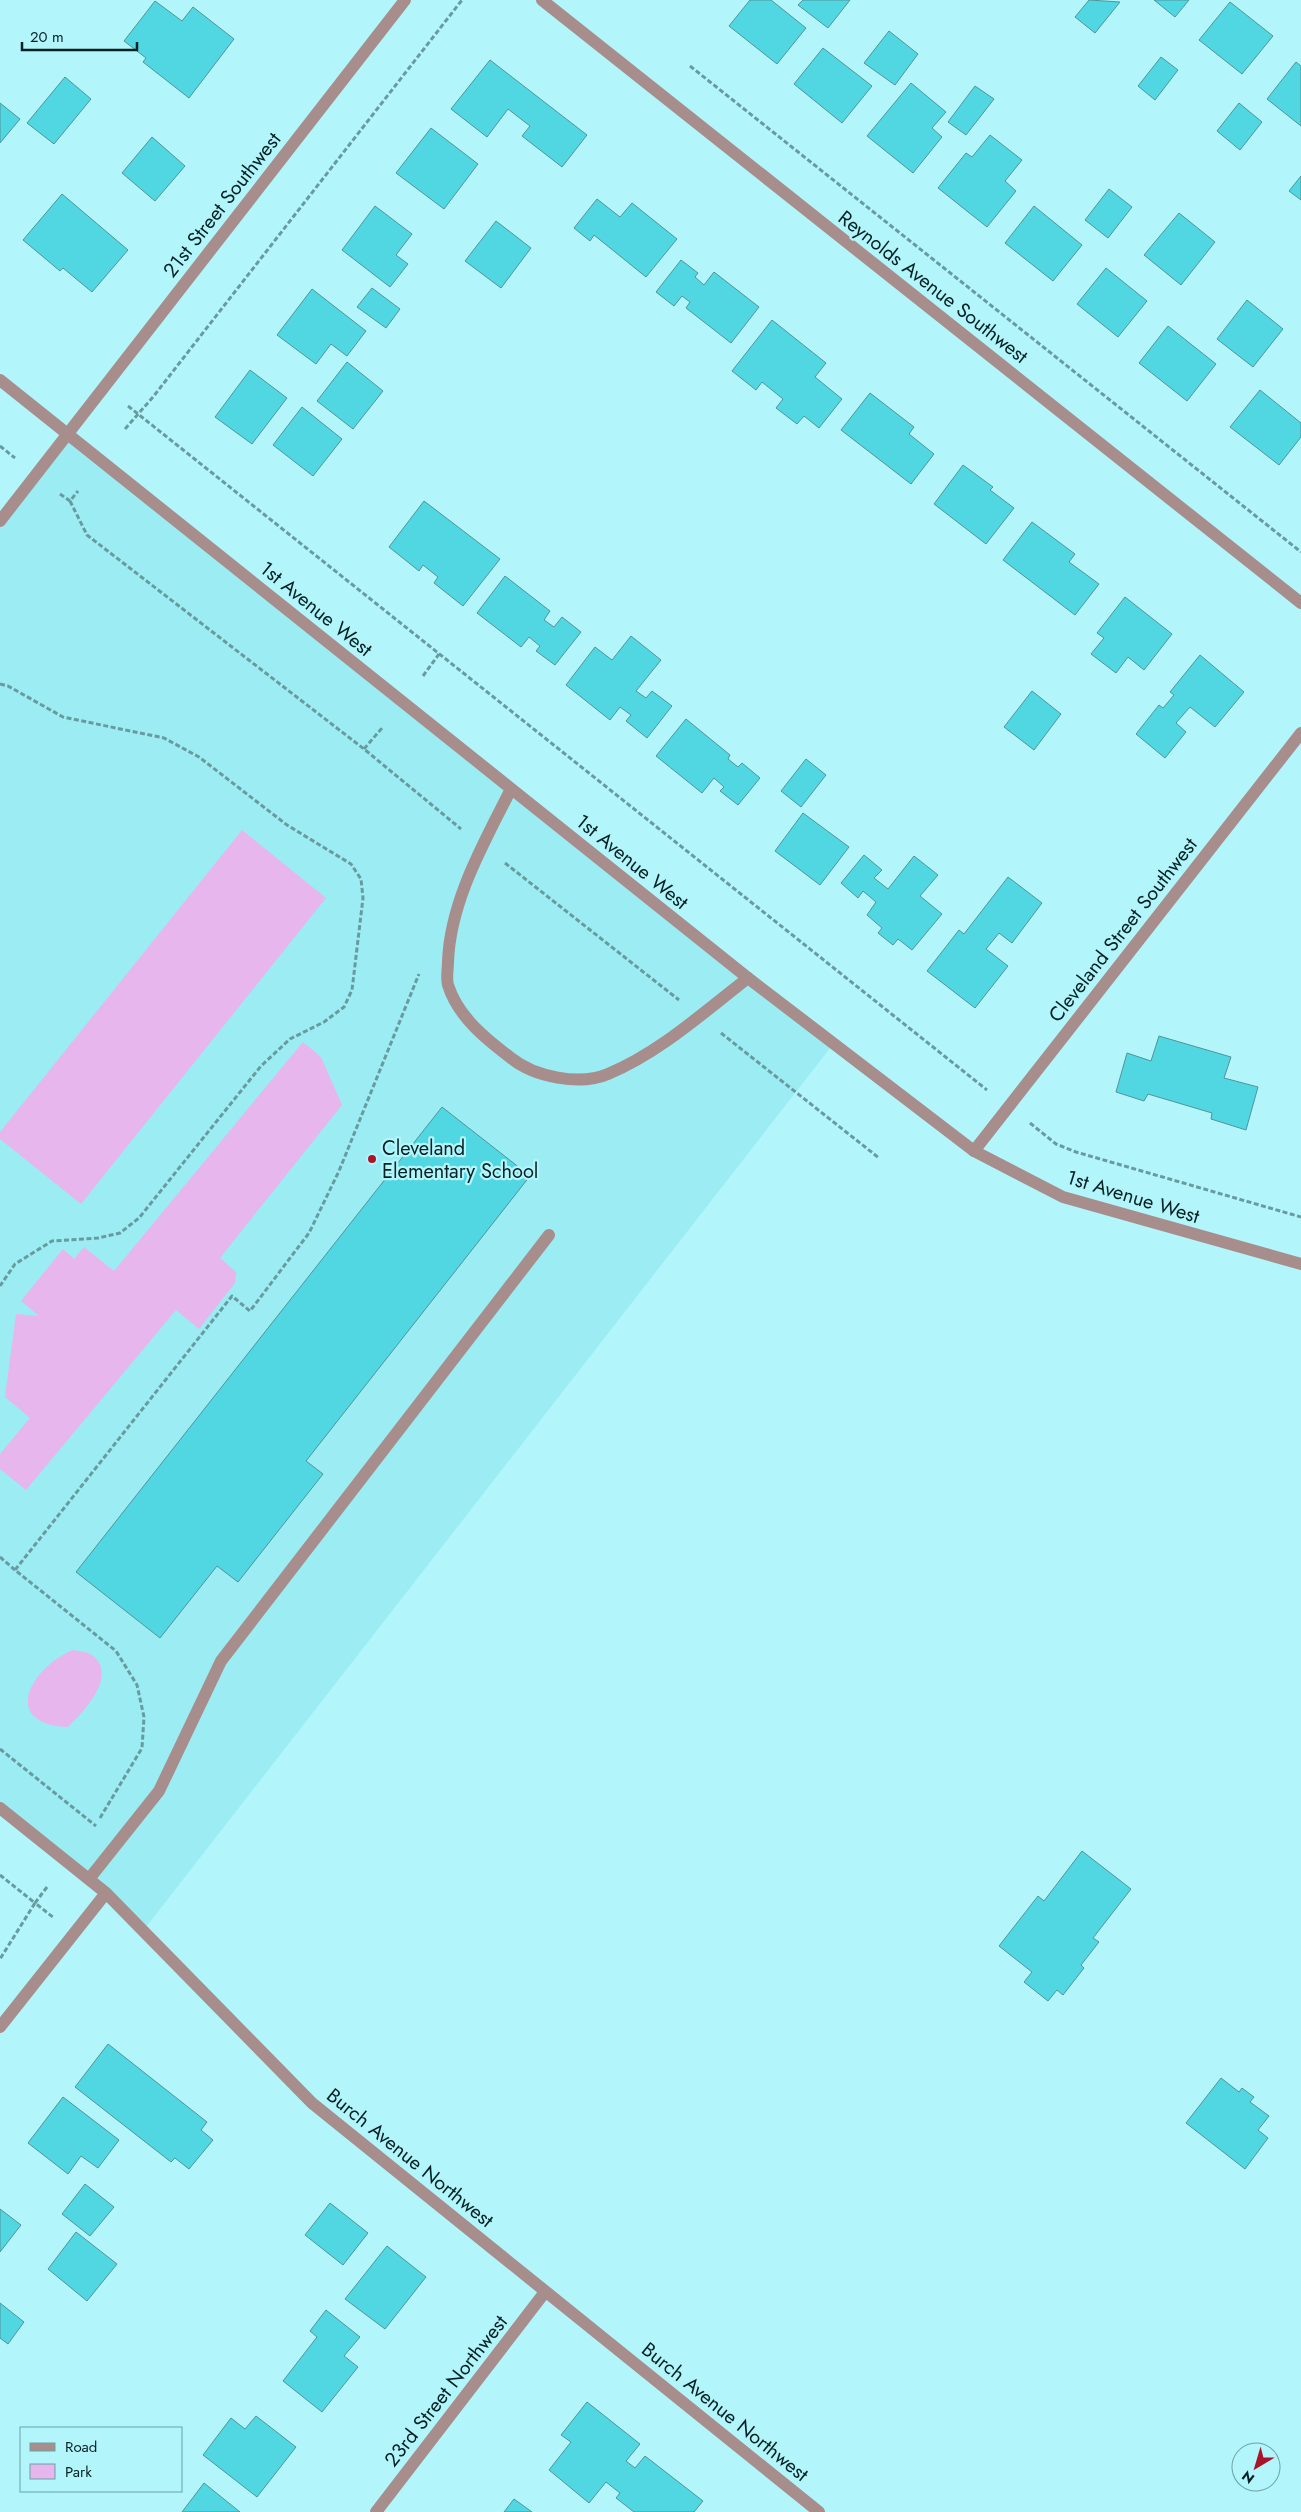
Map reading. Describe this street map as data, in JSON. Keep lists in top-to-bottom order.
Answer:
{
  "streets": {
    "street": [
      "21st Street Southwest",
      "Reynolds Avenue Southwest",
      "1st Avenue West",
      "Cleveland Street Southwest",
      "Burch Avenue Northwest",
      "23rd Street Northwest"
    ]
  },
  "crossings": [
    ["21st Street Southwest", "1st Avenue West"],
    ["1st Avenue West", "Cleveland Street Southwest"],
    ["Burch Avenue Northwest", "23rd Street Northwest"]
  ],
  "places": ["Cleveland Elementary School"],
  "legend": ["Road", "Park"],
  "scale_bar": "20 m",
  "north": "bottom left"
}
